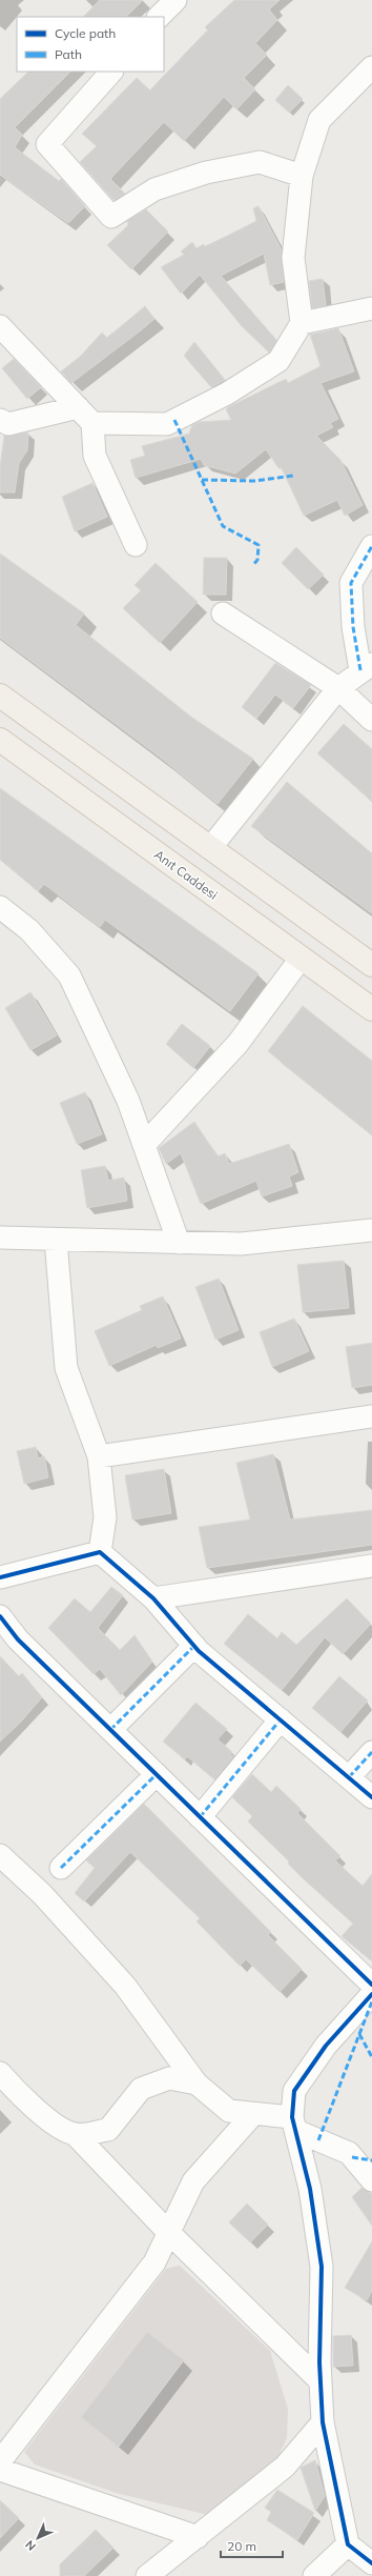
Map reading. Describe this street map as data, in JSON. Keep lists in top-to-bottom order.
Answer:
{
  "streets": {
    "main road": ["Anıt Caddesi"]
  },
  "legend": ["Cycle path", "Path"],
  "scale_bar": "20 m",
  "north": "bottom left"
}
